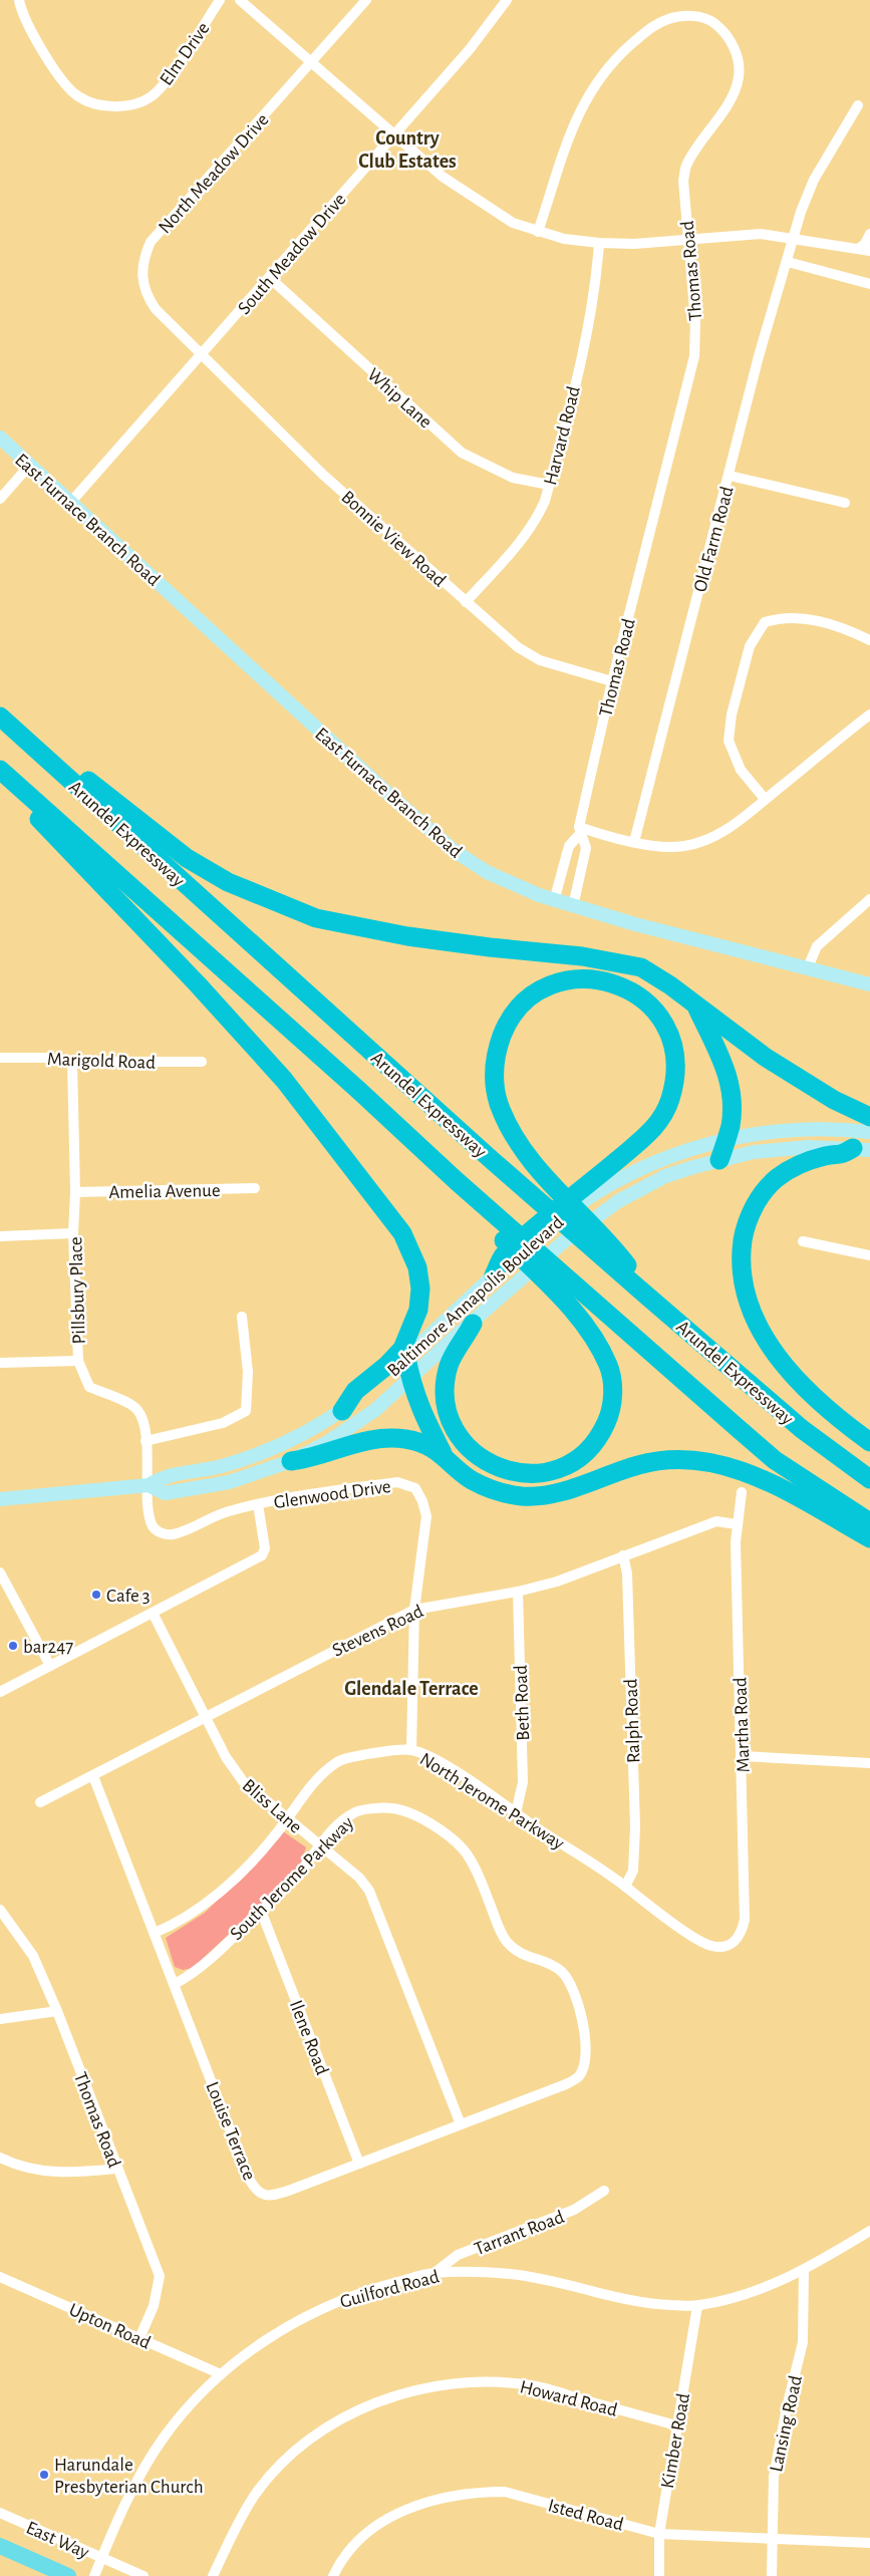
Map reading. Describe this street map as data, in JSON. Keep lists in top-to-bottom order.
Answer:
{
  "streets": {
    "highway": ["Arundel Expressway"],
    "main road": ["East Furnace Branch Road", "Baltimore Annapolis Boulevard"],
    "street": [
      "Elm Drive",
      "North Meadow Drive",
      "South Meadow Drive",
      "Thomas Road",
      "Whip Lane",
      "Harvard Road",
      "Bonnie View Road",
      "Old Farm Road",
      "Marigold Road",
      "Amelia Avenue",
      "Pillsbury Place",
      "Glenwood Drive",
      "Stevens Road",
      "Beth Road",
      "Ralph Road",
      "Martha Road",
      "North Jerome Parkway",
      "Bliss Lane",
      "South Jerome Parkway",
      "Ilene Road",
      "Louise Terrace",
      "Tarrant Road",
      "Guilford Road",
      "Upton Road",
      "Howard Road",
      "Lansing Road",
      "Kimber Road",
      "Isted Road",
      "East Way"
    ]
  },
  "crossings": [
    ["North Meadow Drive", "South Meadow Drive"],
    ["North Meadow Drive", "Bonnie View Road"],
    ["South Meadow Drive", "Whip Lane"],
    ["South Meadow Drive", "East Furnace Branch Road"],
    ["South Meadow Drive", "Bonnie View Road"],
    ["Thomas Road", "East Furnace Branch Road"],
    ["Thomas Road", "Bonnie View Road"],
    ["Thomas Road", "Upton Road"],
    ["Whip Lane", "Harvard Road"],
    ["Harvard Road", "Bonnie View Road"],
    ["Marigold Road", "Pillsbury Place"],
    ["Amelia Avenue", "Pillsbury Place"],
    ["Pillsbury Place", "Baltimore Annapolis Boulevard"],
    ["Pillsbury Place", "Glenwood Drive"],
    ["Baltimore Annapolis Boulevard", "Glenwood Drive"],
    ["Glenwood Drive", "Stevens Road"],
    ["Glenwood Drive", "North Jerome Parkway"],
    ["Stevens Road", "Beth Road"],
    ["Stevens Road", "Ralph Road"],
    ["Stevens Road", "Martha Road"],
    ["Stevens Road", "Bliss Lane"],
    ["Stevens Road", "Louise Terrace"],
    ["Beth Road", "North Jerome Parkway"],
    ["Ralph Road", "North Jerome Parkway"],
    ["Martha Road", "North Jerome Parkway"],
    ["North Jerome Parkway", "Bliss Lane"],
    ["North Jerome Parkway", "Louise Terrace"],
    ["Bliss Lane", "South Jerome Parkway"],
    ["Bliss Lane", "Louise Terrace"],
    ["South Jerome Parkway", "Ilene Road"],
    ["South Jerome Parkway", "Louise Terrace"],
    ["Ilene Road", "Louise Terrace"],
    ["Tarrant Road", "Guilford Road"],
    ["Guilford Road", "Upton Road"],
    ["Guilford Road", "Lansing Road"],
    ["Guilford Road", "Kimber Road"],
    ["Guilford Road", "East Way"],
    ["Howard Road", "Kimber Road"],
    ["Lansing Road", "Isted Road"],
    ["Kimber Road", "Isted Road"]
  ],
  "districts": ["Country Club Estates", "Glendale Terrace"],
  "places": ["Cafe 3", "bar247", "Harundale Presbyterian Church"]
}
